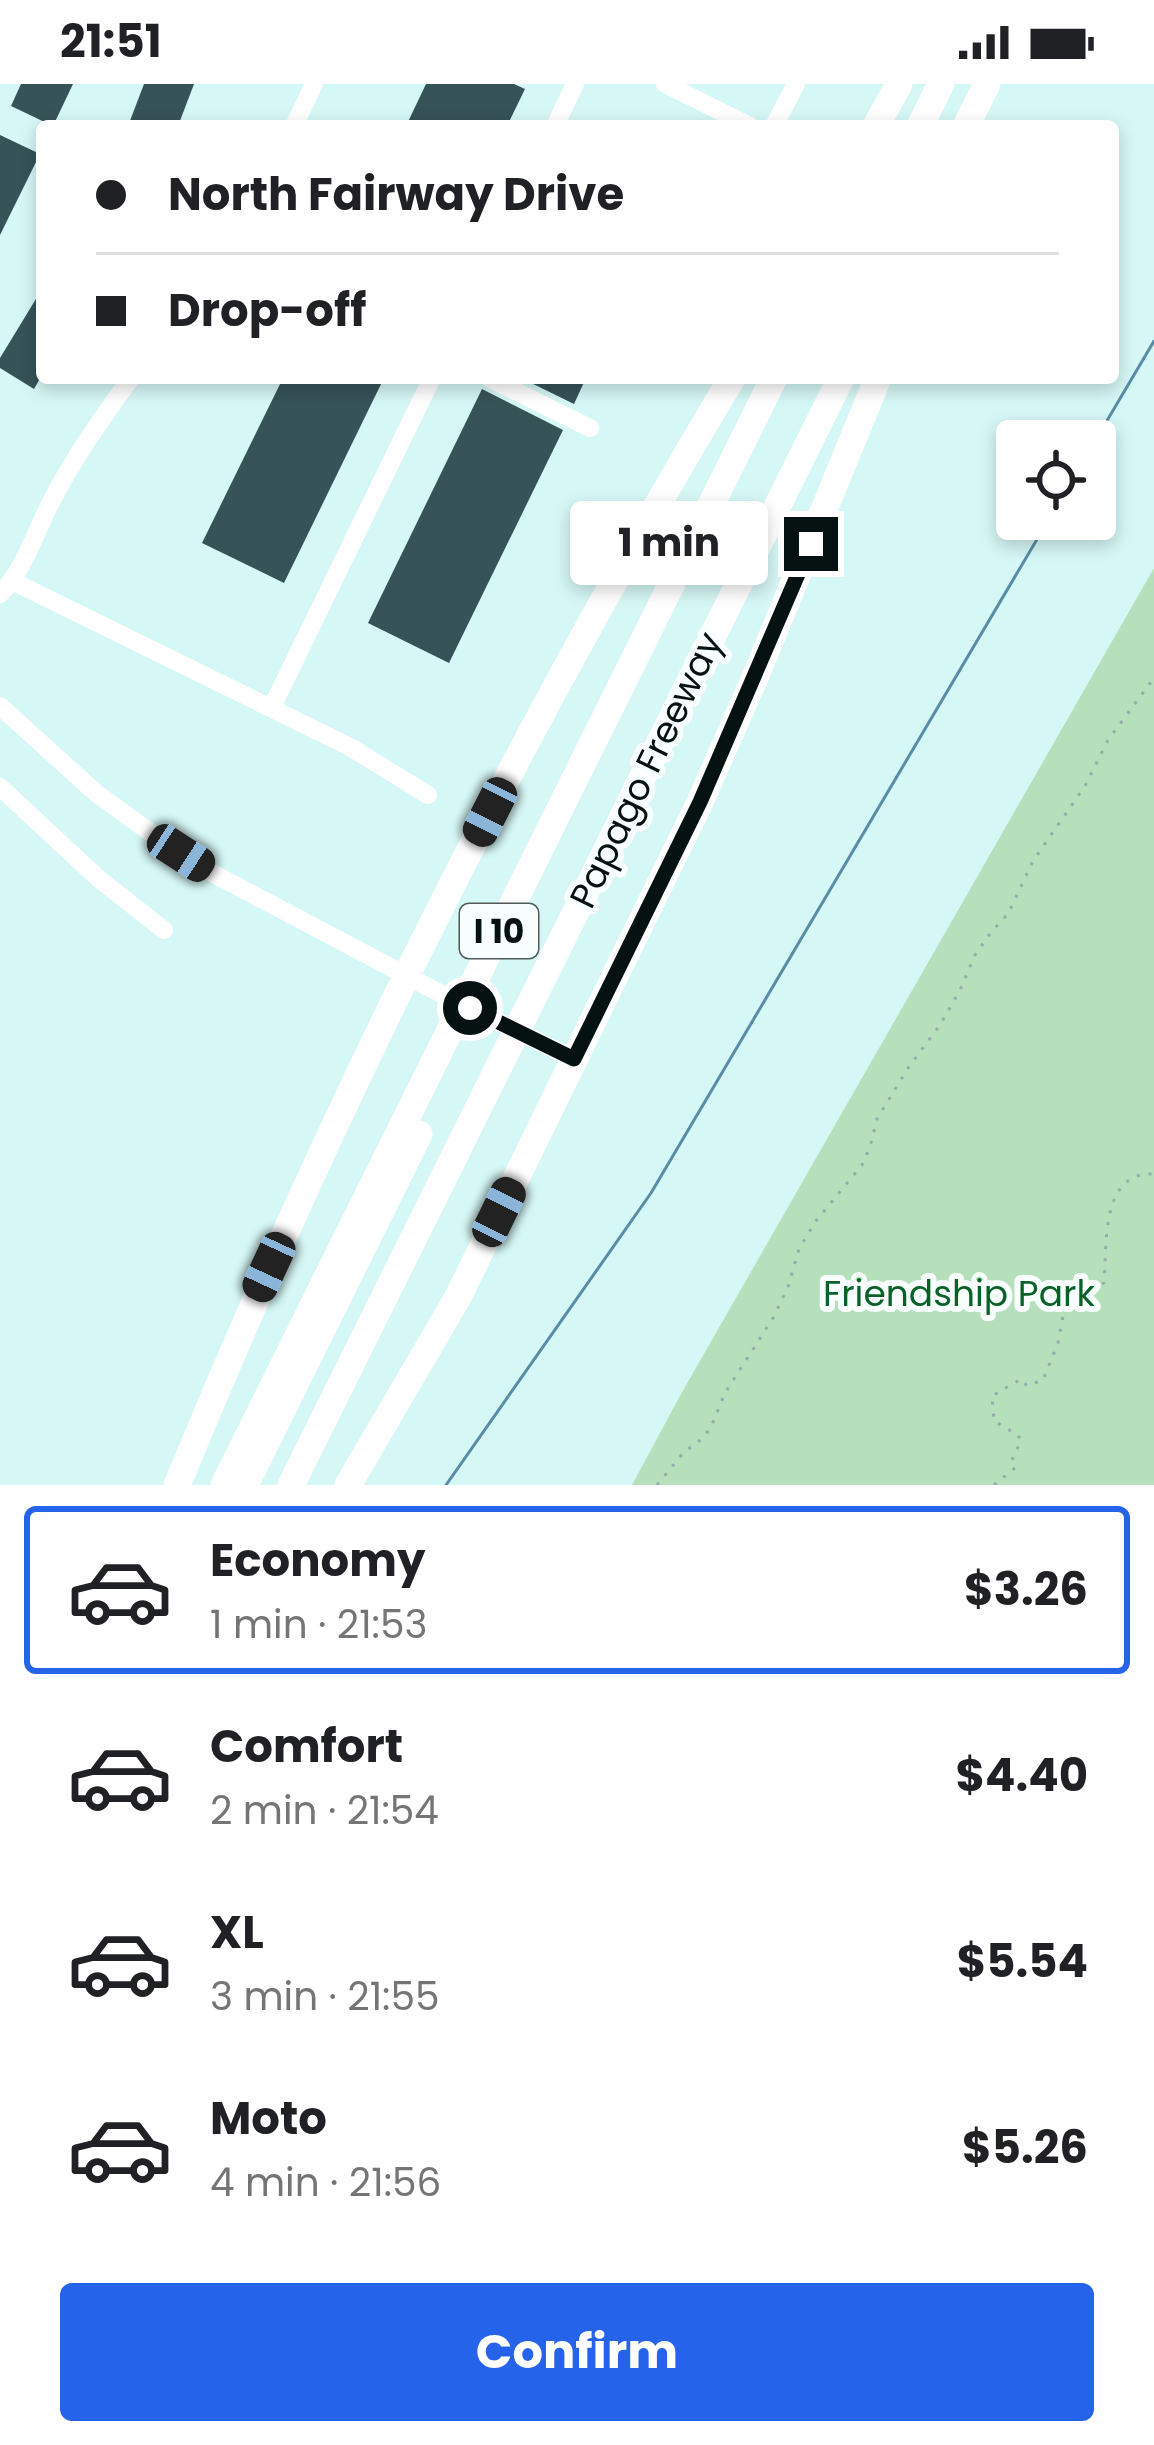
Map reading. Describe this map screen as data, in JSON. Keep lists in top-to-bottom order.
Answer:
{
  "streets": {
    "highway": ["Papago Freeway", "I 10"]
  },
  "parks": ["Friendship Park"],
  "page": {
    "status": "21:51",
    "banner": ["North Fairway Drive", "Drop-off"],
    "bubble": "1 min",
    "list": [
      {
        "name": "Economy",
        "note": "1 min · 21:53",
        "value": "$3.26"
      },
      {
        "name": "Comfort",
        "note": "2 min · 21:54",
        "value": "$4.40"
      },
      {
        "name": "XL",
        "note": "3 min · 21:55",
        "value": "$5.54"
      },
      {
        "name": "Moto",
        "note": "4 min · 21:56",
        "value": "$5.26"
      }
    ],
    "buttons": "Confirm"
  }
}
